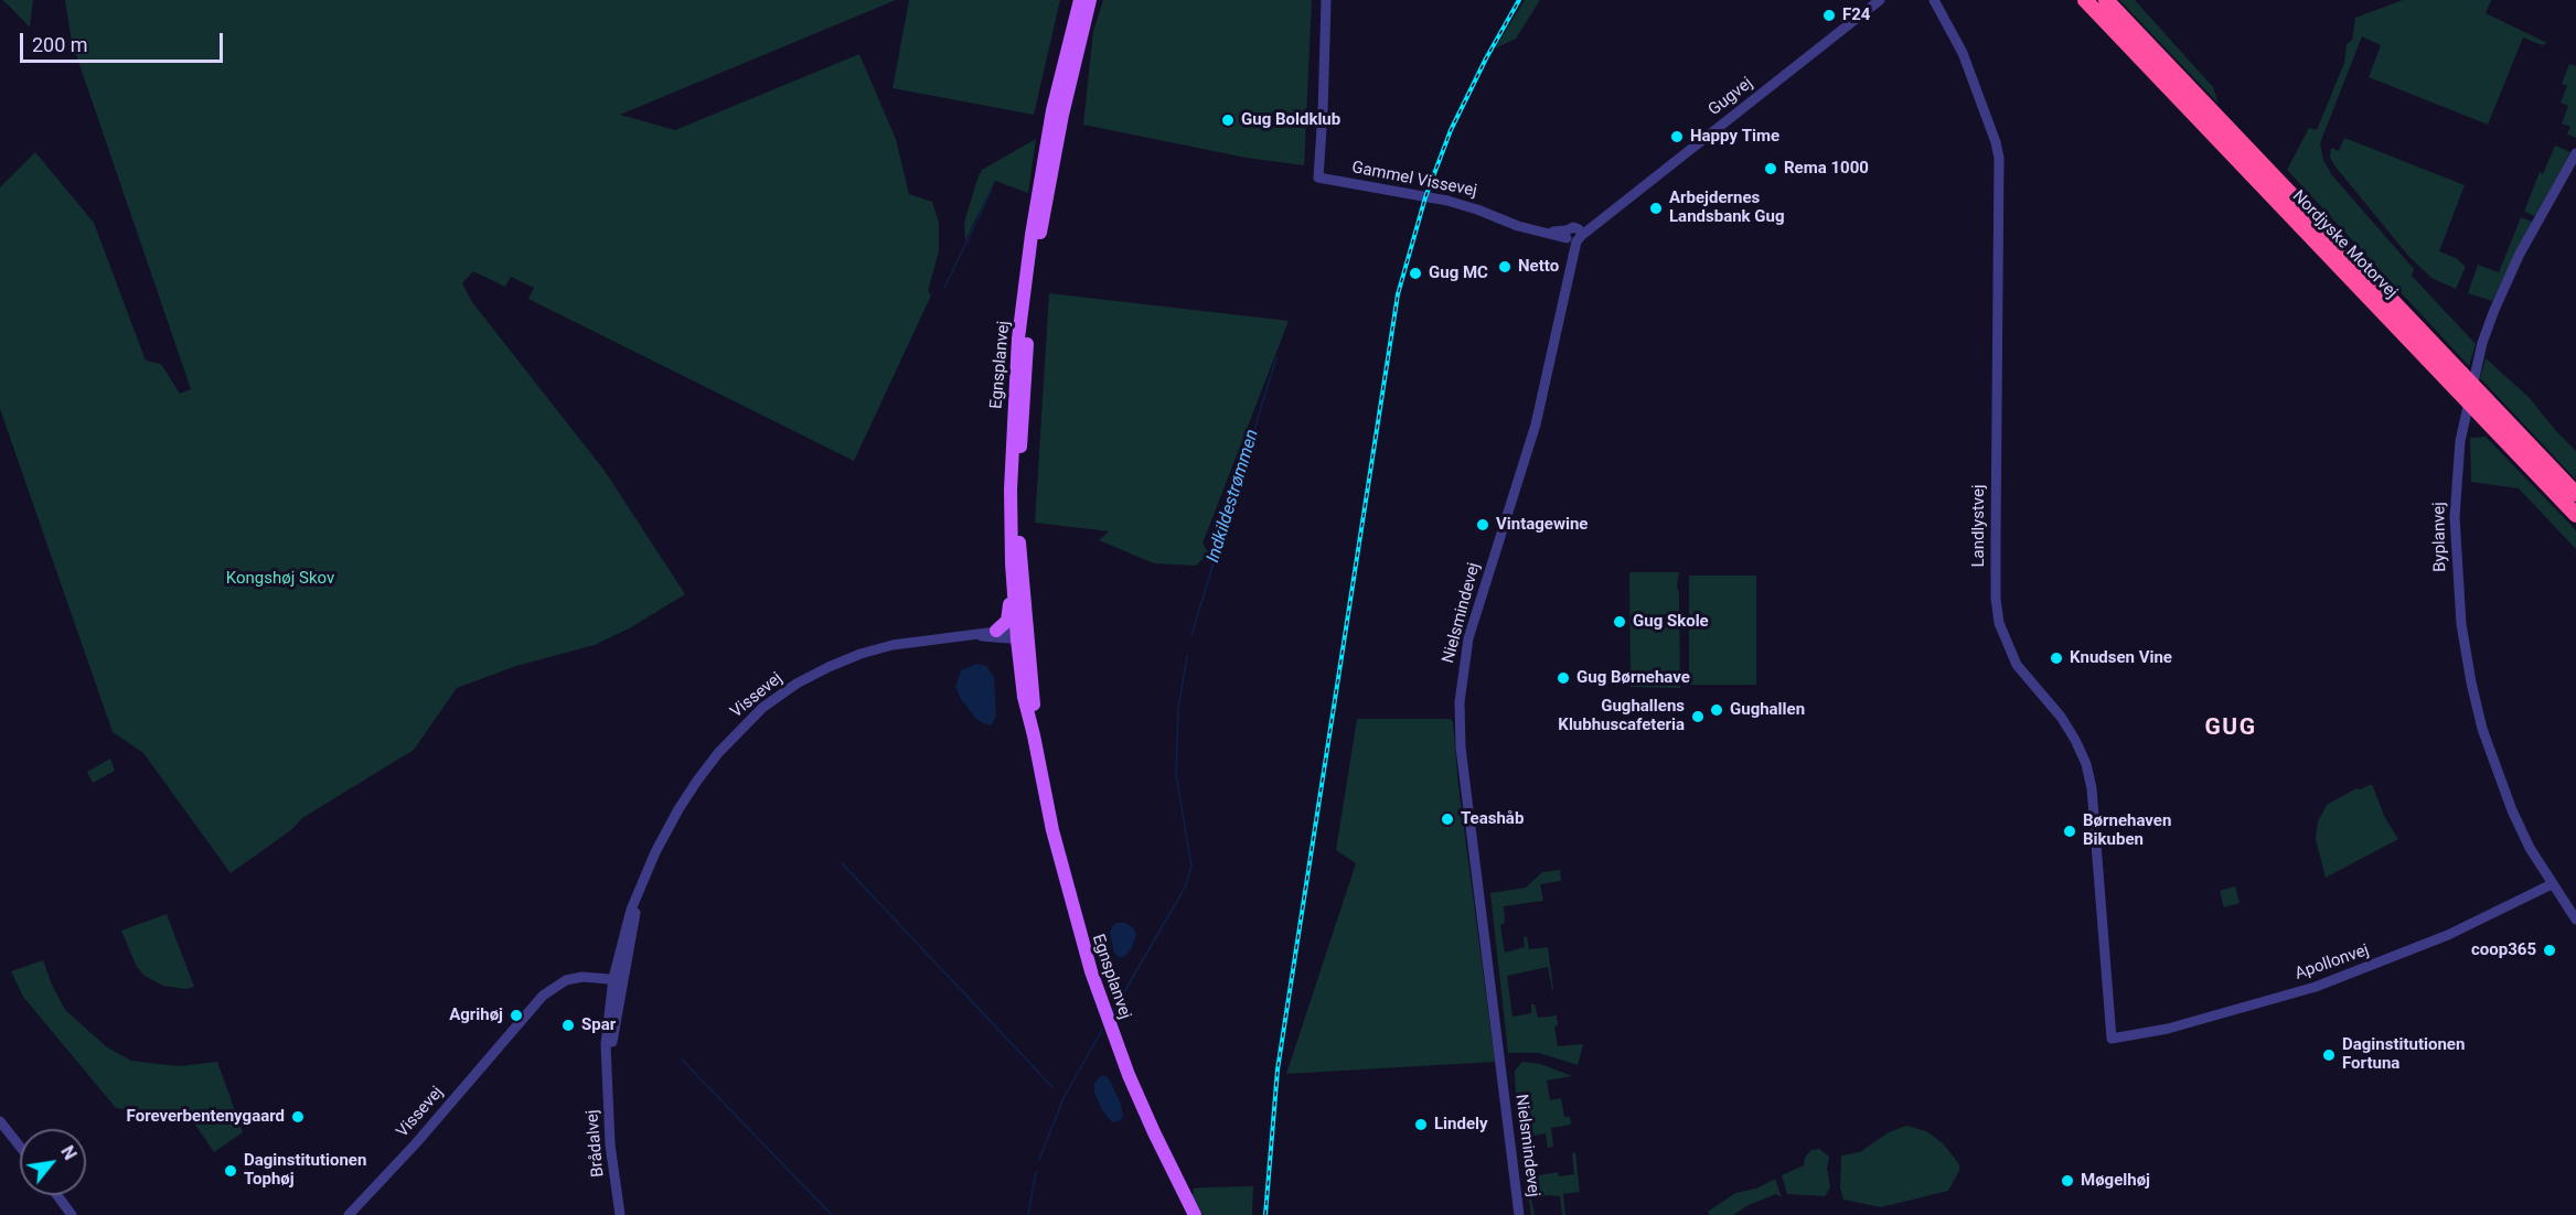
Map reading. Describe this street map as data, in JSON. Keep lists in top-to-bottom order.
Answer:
{
  "streets": {
    "highway": ["Nordjyske Motorvej"],
    "main road": ["Egnsplanvej"],
    "street": [
      "Gugvej",
      "Gammel Vissevej",
      "Landlystvej",
      "Byplanvej",
      "Nielsmindevej",
      "Vissevej",
      "Apollonvej",
      "Brådalvej"
    ]
  },
  "crossings": [
    ["Gugvej", "Gammel Vissevej"],
    ["Gugvej", "Nielsmindevej"],
    ["Gammel Vissevej", "Nielsmindevej"],
    ["Egnsplanvej", "Vissevej"],
    ["Landlystvej", "Apollonvej"],
    ["Byplanvej", "Apollonvej"],
    ["Vissevej", "Brådalvej"]
  ],
  "districts": ["GUG"],
  "water": ["Indkildestrømmen"],
  "parks": ["Kongshøj Skov"],
  "places": [
    "F24",
    "Gug Boldklub",
    "Happy Time",
    "Rema 1000",
    "Arbejdernes Landsbank Gug",
    "Netto",
    "Gug MC",
    "Vintagewine",
    "Gug Skole",
    "Knudsen Vine",
    "Gug Børnehave",
    "Gughallen",
    "Gughallens Klubhuscafeteria",
    "Teashåb",
    "Børnehaven Bikuben",
    "coop365",
    "Agrihøj",
    "Spar",
    "Daginstitutionen Fortuna",
    "Foreverbentenygaard",
    "Lindely",
    "Daginstitutionen Tophøj",
    "Møgelhøj"
  ],
  "scale_bar": "200 m",
  "north": "top right"
}
